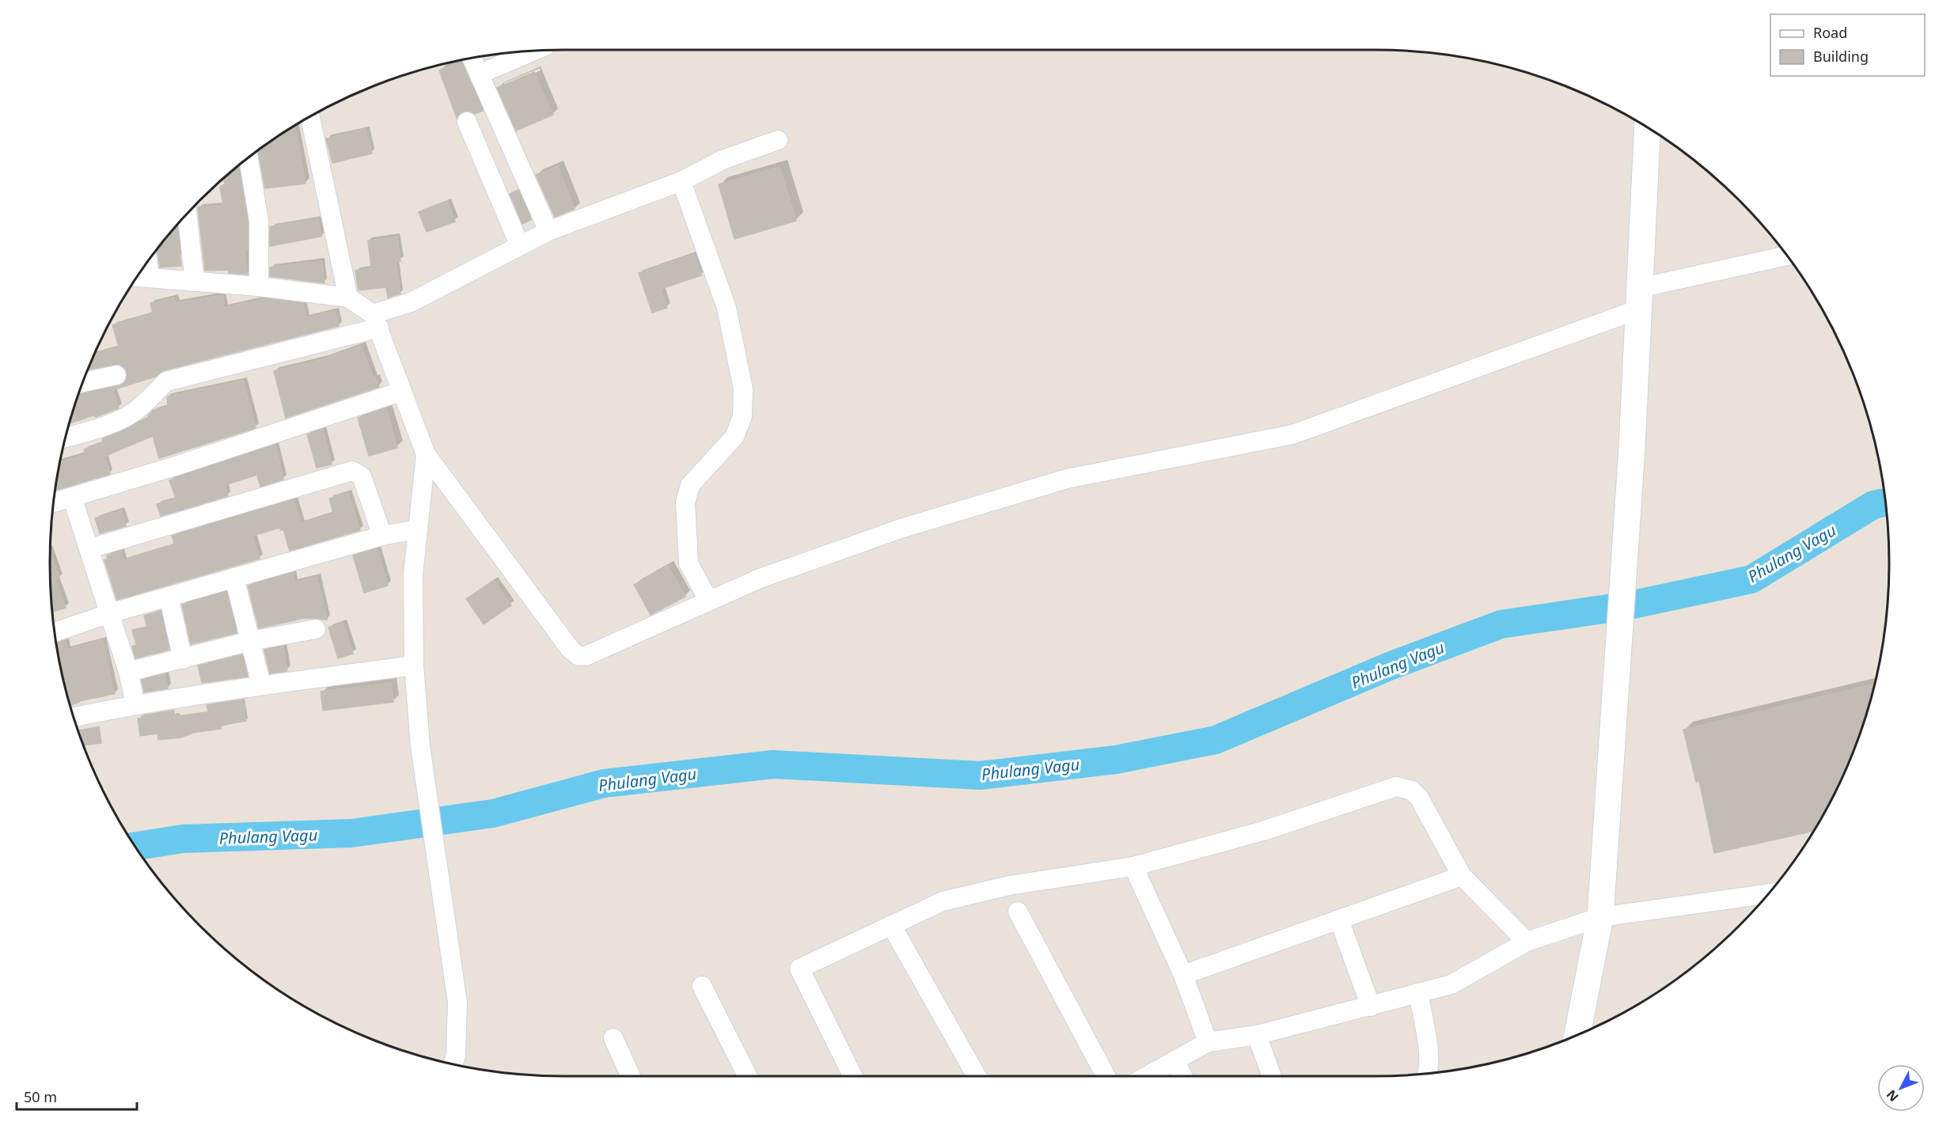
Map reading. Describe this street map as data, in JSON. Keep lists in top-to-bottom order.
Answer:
{
  "water": ["Phulang Vagu"],
  "legend": ["Road", "Building"],
  "scale_bar": "50 m",
  "north": "bottom left"
}
